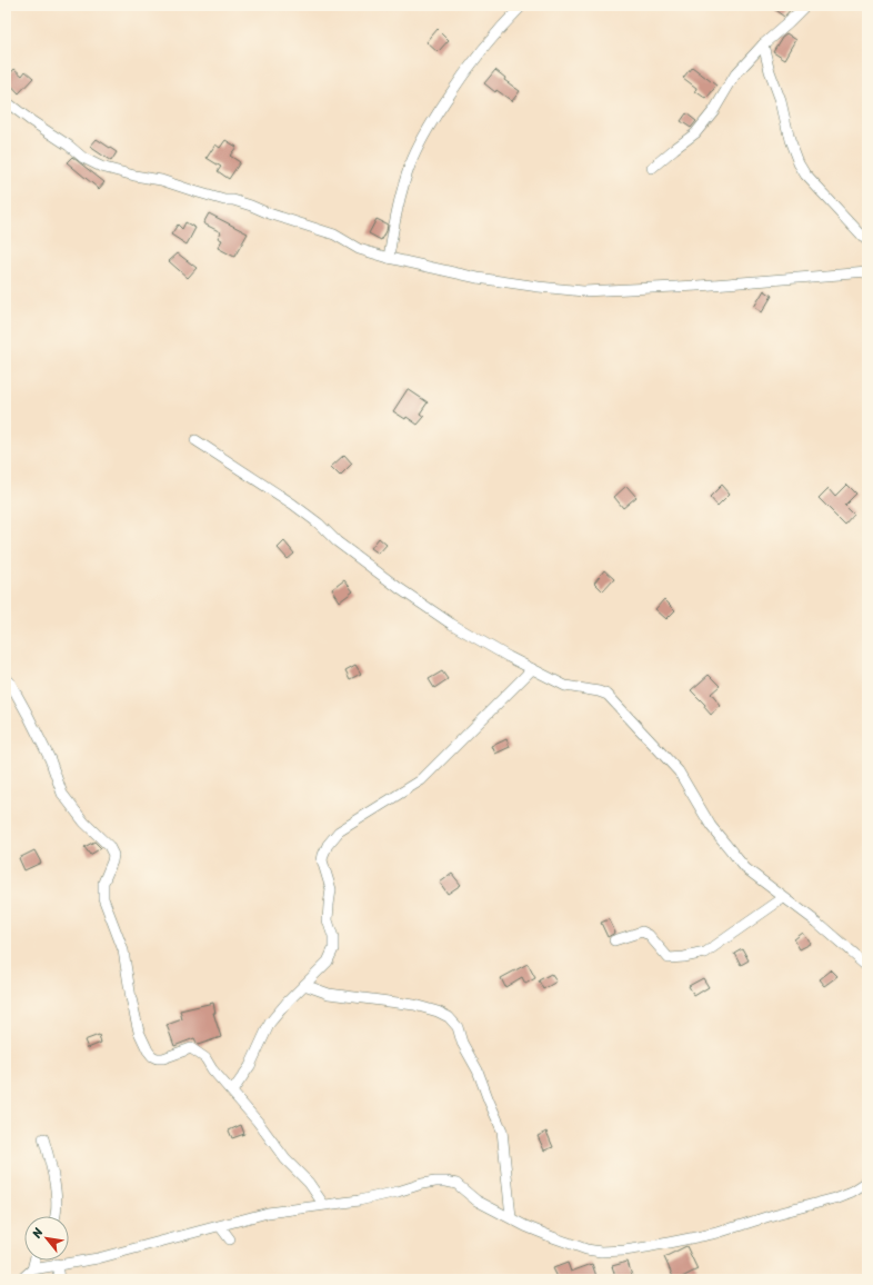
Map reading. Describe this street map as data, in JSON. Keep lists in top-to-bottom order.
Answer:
{
  "north": "top left"
}
